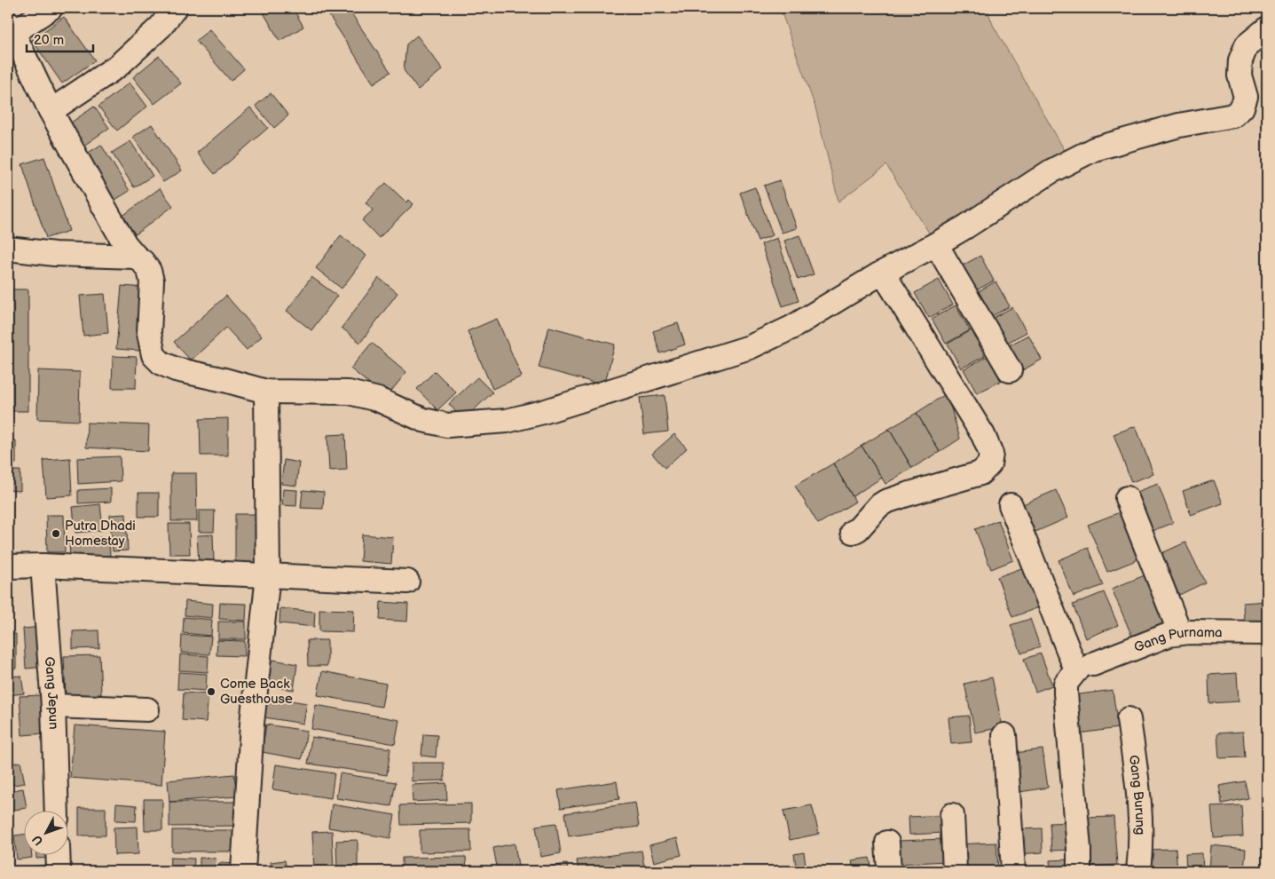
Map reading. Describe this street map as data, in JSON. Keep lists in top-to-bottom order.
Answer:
{
  "streets": {
    "street": ["Gang Purnama", "Gang Jepun", "Gang Burung"]
  },
  "places": ["Putra Dhadi Homestay", "Come Back Guesthouse"],
  "scale_bar": "20 m",
  "north": "bottom left"
}
